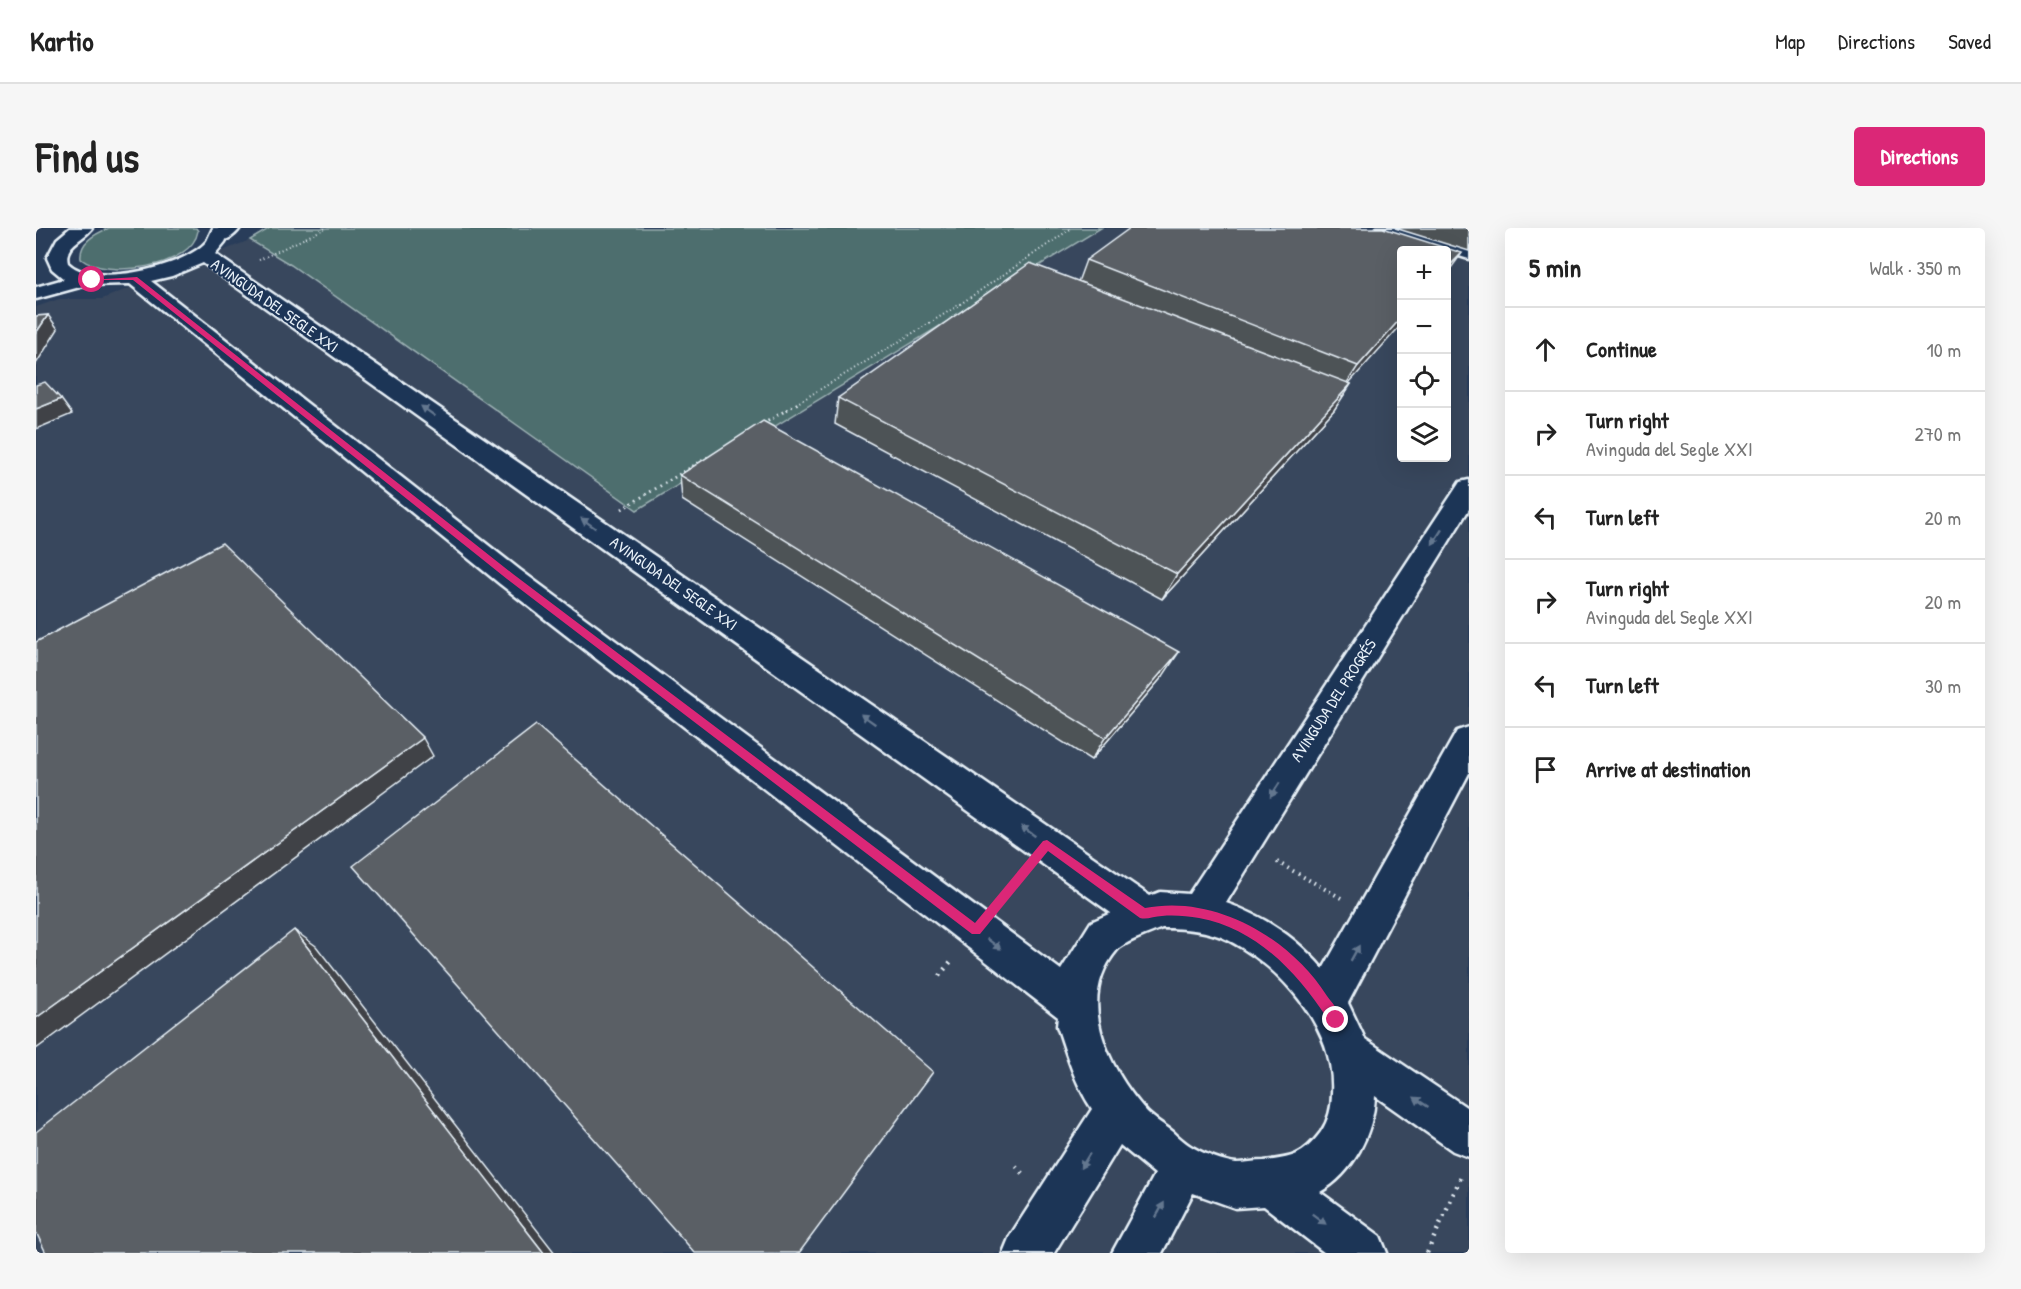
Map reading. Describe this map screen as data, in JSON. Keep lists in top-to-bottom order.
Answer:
{
  "streets": {
    "street": ["AVINGUDA DEL SEGLE XXI", "AVINGUDA DEL PROGRÉS"]
  },
  "page": {
    "header": "Kartio",
    "nav": ["Map", "Directions", "Saved"],
    "buttons": "Directions",
    "title": "Find us",
    "heading": ["5 min", "Walk · 350 m"],
    "map_buttons": ["+", "−"],
    "list": [
      ["Continue", "10 m"],
      ["Turn right", "Avinguda del Segle XXI", "270 m"],
      ["Turn left", "20 m"],
      ["Turn right", "Avinguda del Segle XXI", "20 m"],
      ["Turn left", "30 m"],
      "Arrive at destination"
    ]
  }
}
